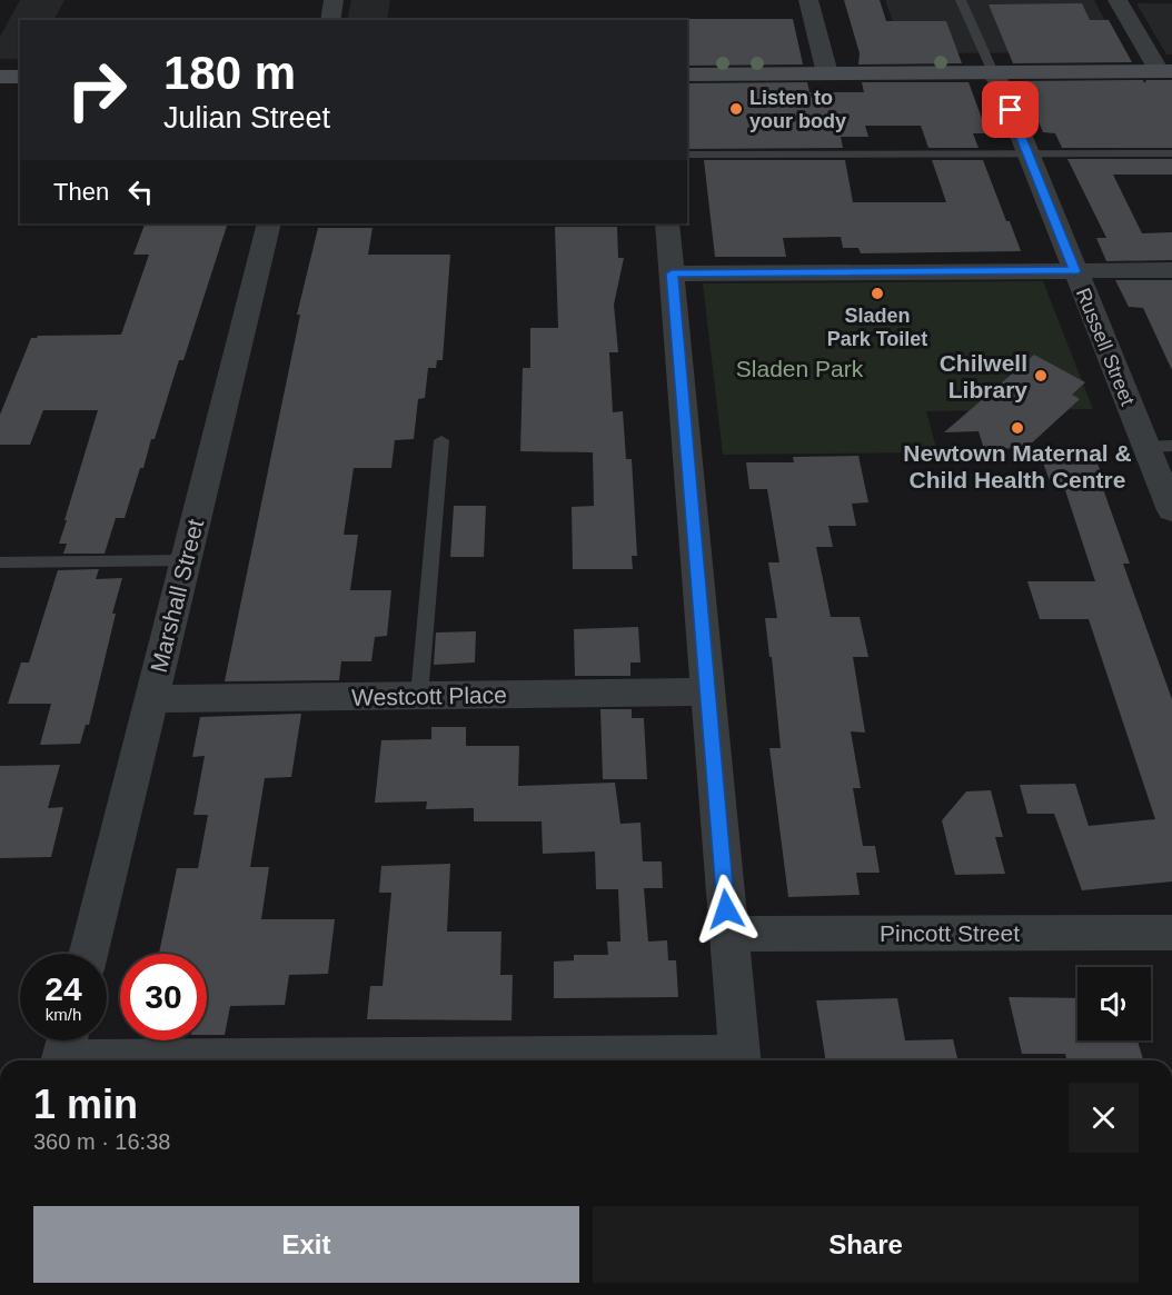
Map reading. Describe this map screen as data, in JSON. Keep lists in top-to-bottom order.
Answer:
{
  "streets": {
    "street": [
      "Russell Street",
      "Marshall Street",
      "Westcott Place",
      "Pincott Street"
    ]
  },
  "crossings": [
    ["Marshall Street", "Westcott Place"]
  ],
  "parks": ["Sladen Park"],
  "places": [
    "Listen to your body",
    "Sladen Park Toilet",
    "Chilwell Library",
    "Newtown Maternal & Child Health Centre"
  ],
  "page": {
    "turn": ["180 m", "Julian Street"],
    "then": "Then",
    "speed": "24 km/h",
    "limit": "30",
    "heading": ["1 min", "360 m · 16:38"],
    "buttons": ["Exit", "Share"]
  }
}
